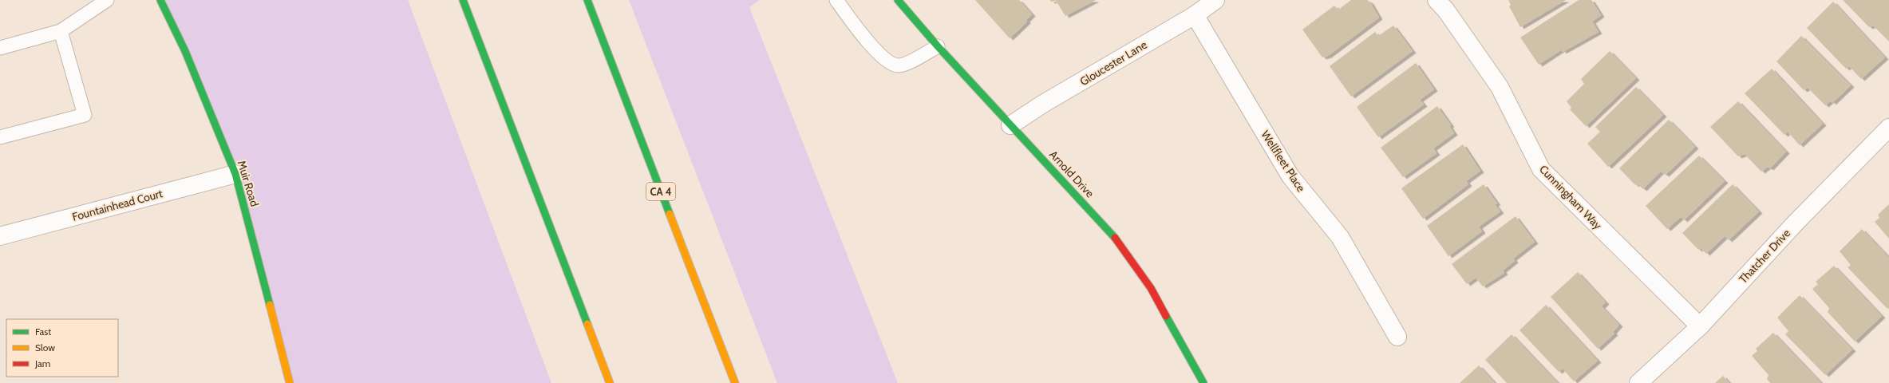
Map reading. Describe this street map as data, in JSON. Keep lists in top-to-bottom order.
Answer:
{
  "streets": {
    "main road": ["Arnold Drive", "Muir Road", "CA 4"],
    "street": [
      "Gloucester Lane",
      "Wellfleet Place",
      "Cunningham Way",
      "Fountainhead Court",
      "Thatcher Drive"
    ]
  },
  "crossings": [
    ["Gloucester Lane", "Wellfleet Place"],
    ["Gloucester Lane", "Arnold Drive"],
    ["Muir Road", "Fountainhead Court"],
    ["Cunningham Way", "Thatcher Drive"]
  ],
  "legend": ["Fast", "Slow", "Jam"]
}
